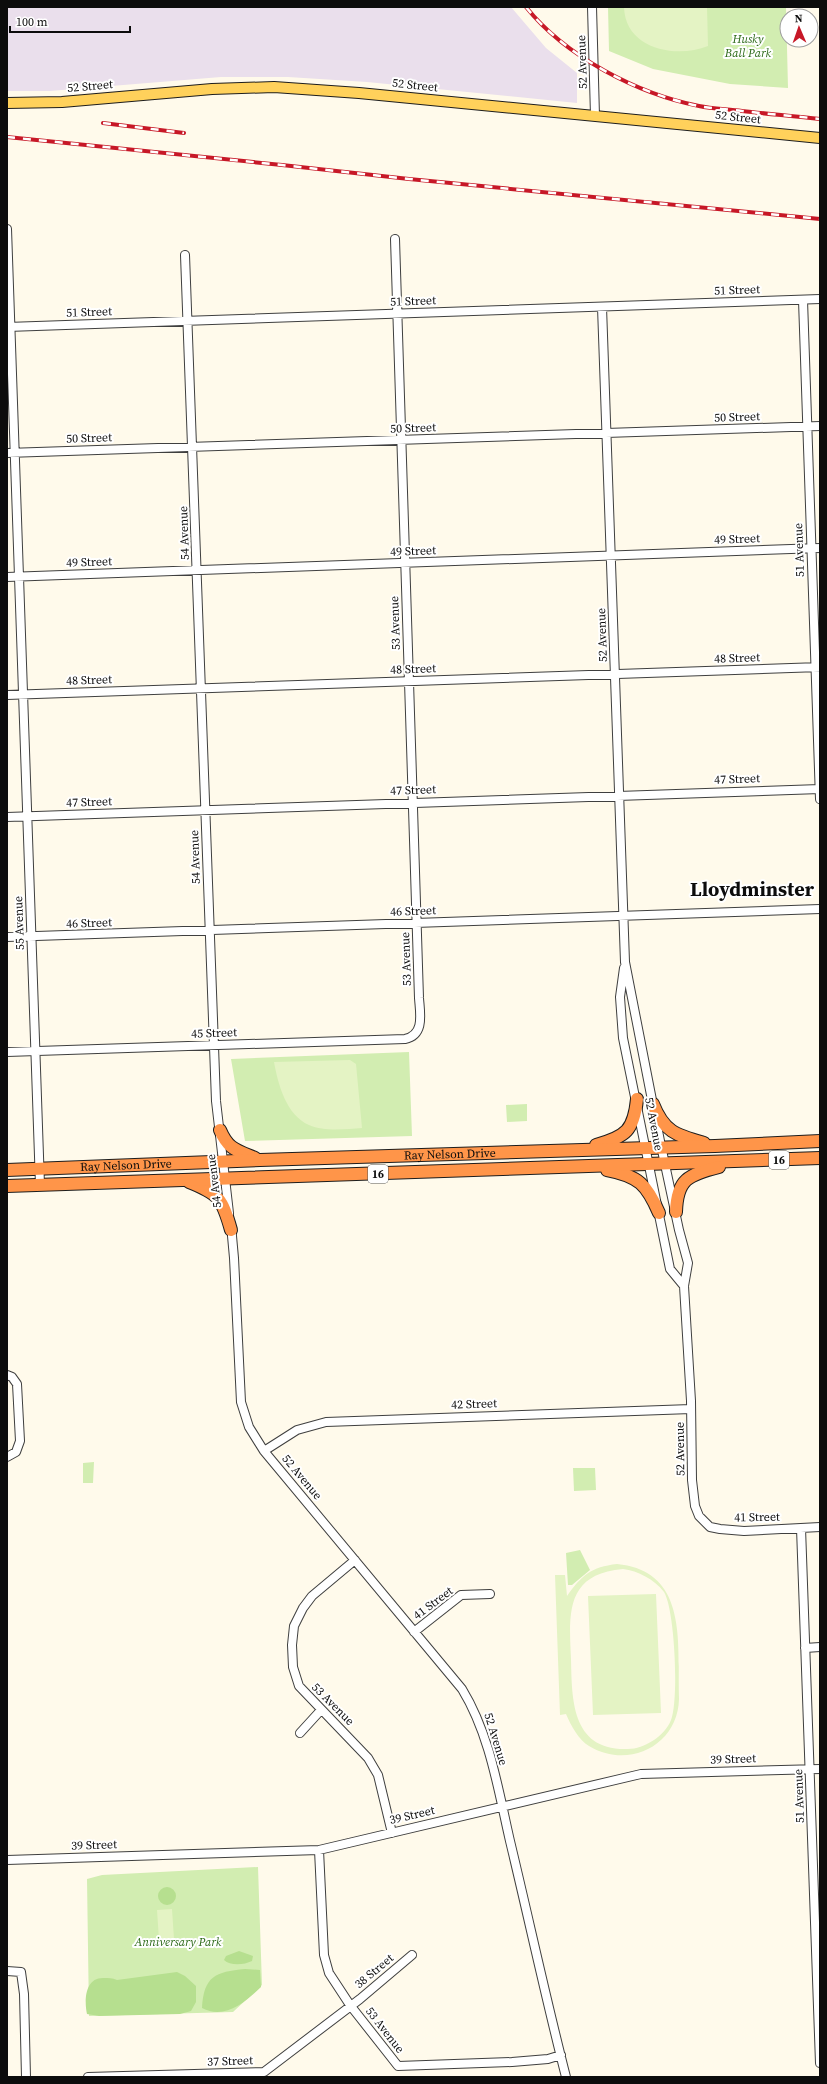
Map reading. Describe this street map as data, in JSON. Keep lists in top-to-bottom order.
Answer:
{
  "streets": {
    "highway": ["Ray Nelson Drive", "16"],
    "main road": ["52 Street"],
    "street": [
      "52 Avenue",
      "51 Street",
      "50 Street",
      "54 Avenue",
      "49 Street",
      "51 Avenue",
      "53 Avenue",
      "48 Street",
      "47 Street",
      "46 Street",
      "55 Avenue",
      "45 Street",
      "42 Street",
      "41 Street",
      "39 Street",
      "38 Street",
      "37 Street"
    ]
  },
  "crossings": [
    ["52 Avenue", "52 Street"],
    ["52 Avenue", "51 Street"],
    ["52 Avenue", "50 Street"],
    ["52 Avenue", "54 Avenue"],
    ["52 Avenue", "49 Street"],
    ["52 Avenue", "53 Avenue"],
    ["52 Avenue", "48 Street"],
    ["52 Avenue", "47 Street"],
    ["52 Avenue", "46 Street"],
    ["52 Avenue", "Ray Nelson Drive"],
    ["52 Avenue", "42 Street"],
    ["52 Avenue", "41 Street"],
    ["52 Avenue", "39 Street"],
    ["51 Street", "54 Avenue"],
    ["51 Street", "51 Avenue"],
    ["51 Street", "53 Avenue"],
    ["51 Street", "55 Avenue"],
    ["50 Street", "54 Avenue"],
    ["50 Street", "51 Avenue"],
    ["50 Street", "53 Avenue"],
    ["50 Street", "55 Avenue"],
    ["54 Avenue", "49 Street"],
    ["54 Avenue", "48 Street"],
    ["54 Avenue", "47 Street"],
    ["54 Avenue", "46 Street"],
    ["54 Avenue", "45 Street"],
    ["54 Avenue", "Ray Nelson Drive"],
    ["54 Avenue", "42 Street"],
    ["49 Street", "51 Avenue"],
    ["49 Street", "53 Avenue"],
    ["49 Street", "55 Avenue"],
    ["51 Avenue", "48 Street"],
    ["51 Avenue", "47 Street"],
    ["51 Avenue", "41 Street"],
    ["51 Avenue", "39 Street"],
    ["53 Avenue", "48 Street"],
    ["53 Avenue", "47 Street"],
    ["53 Avenue", "46 Street"],
    ["53 Avenue", "45 Street"],
    ["53 Avenue", "39 Street"],
    ["53 Avenue", "38 Street"],
    ["53 Avenue", "37 Street"],
    ["48 Street", "55 Avenue"],
    ["47 Street", "55 Avenue"],
    ["46 Street", "55 Avenue"],
    ["55 Avenue", "45 Street"],
    ["55 Avenue", "Ray Nelson Drive"],
    ["38 Street", "37 Street"]
  ],
  "districts": ["Lloydminster"],
  "parks": ["Husky Ball Park", "Anniversary Park"],
  "scale_bar": "100 m",
  "north": "top"
}
